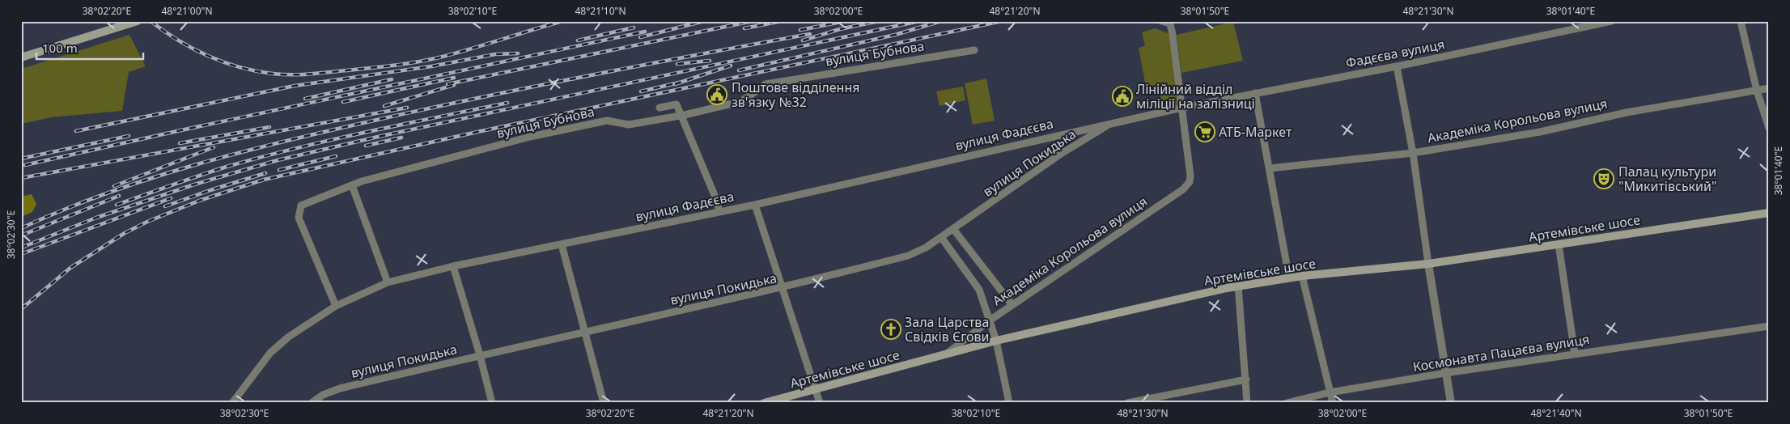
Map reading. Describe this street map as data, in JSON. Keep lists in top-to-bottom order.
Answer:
{
  "streets": {
    "main road": ["Артемівське шосе"],
    "street": [
      "вулиця Бубнова",
      "Фадєєва вулиця",
      "Академіка Корольова вулиця",
      "вулиця Фадєєва",
      "вулиця Покидька",
      "Космонавта Пацаєва вулиця"
    ]
  },
  "crossings": [
    ["вулиця Бубнова", "вулиця Фадєєва"],
    ["Фадєєва вулиця", "Академіка Корольова вулиця"],
    ["Фадєєва вулиця", "вулиця Фадєєва"],
    ["Академіка Корольова вулиця", "вулиця Фадєєва"],
    ["Академіка Корольова вулиця", "Артемівське шосе"],
    ["вулиця Фадєєва", "вулиця Покидька"]
  ],
  "places": {
    "public building": ["Поштове відділення зв'язку №32", "Лінійний відділ міліції на залізниці"],
    "supermarket": ["АТБ-Маркет"],
    "theatre": ["Палац культури \"Микитівський\""],
    "church": ["Зала Царства Свідків Єгови"]
  },
  "scale_bar": "100 m",
  "coordinates": [
    "38°02'20\"E",
    "48°21'00\"N",
    "38°02'10\"E",
    "48°21'10\"N",
    "38°02'00\"E",
    "48°21'20\"N",
    "38°01'50\"E",
    "48°21'30\"N",
    "38°01'40\"E",
    "38°02'30\"E",
    "48°21'40\"N"
  ]
}
